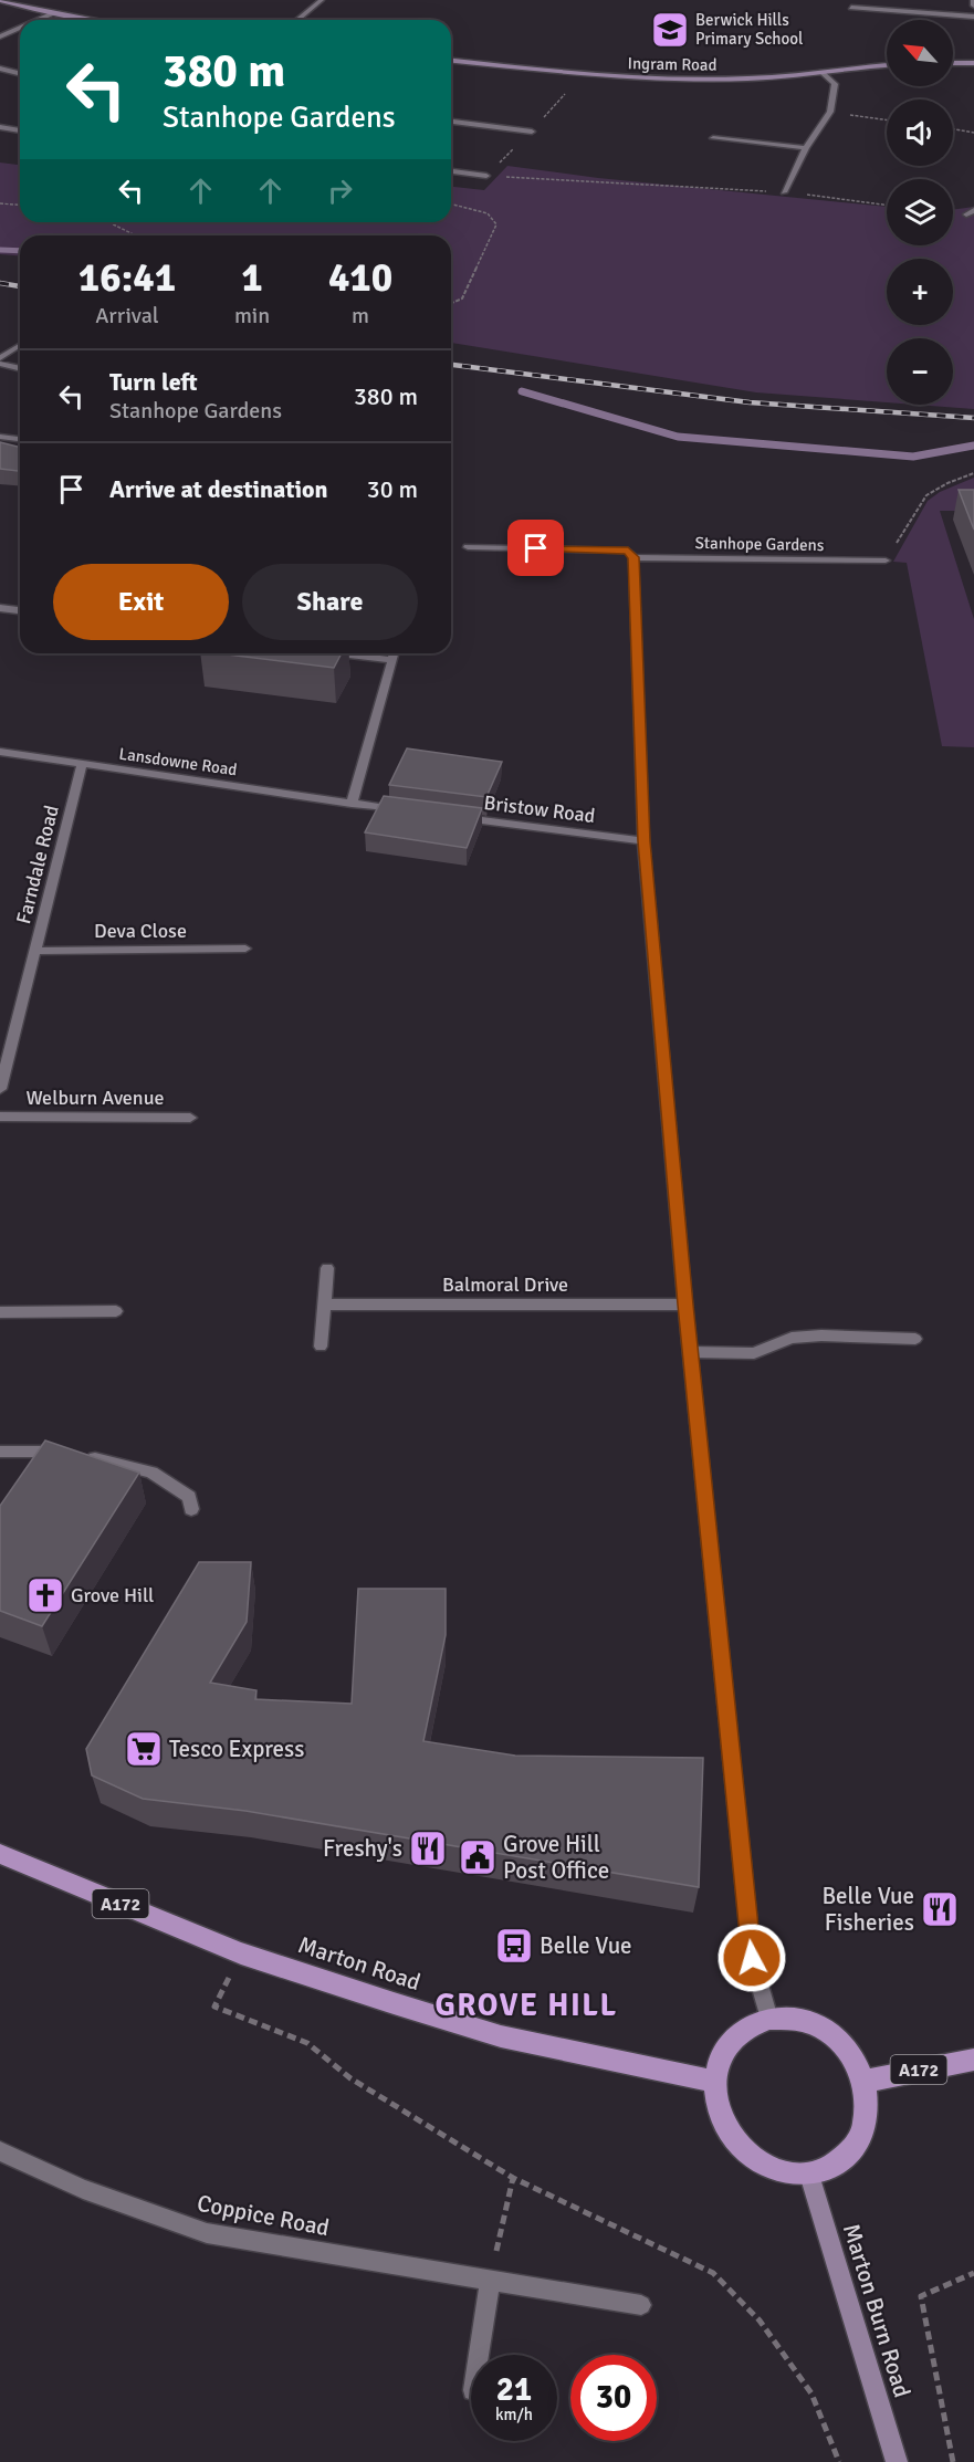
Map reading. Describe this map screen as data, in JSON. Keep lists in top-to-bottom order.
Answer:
{
  "streets": {
    "main road": ["A172", "Marton Road"],
    "street": [
      "Ingram Road",
      "Stanhope Gardens",
      "Lansdowne Road",
      "Bristow Road",
      "Farndale Road",
      "Deva Close",
      "Welburn Avenue",
      "Balmoral Drive",
      "Coppice Road",
      "Marton Burn Road"
    ]
  },
  "crossings": [
    ["Lansdowne Road", "Farndale Road"],
    ["Farndale Road", "Deva Close"],
    ["A172", "Marton Road"],
    ["A172", "Marton Burn Road"],
    ["Marton Road", "Marton Burn Road"]
  ],
  "districts": ["GROVE HILL"],
  "places": {
    "school or university": ["Berwick Hills Primary School"],
    "church": ["Grove Hill"],
    "supermarket": ["Tesco Express"],
    "restaurant": ["Freshy's", "Belle Vue Fisheries"],
    "public building": ["Grove Hill Post Office"],
    "bus stop": ["Belle Vue"]
  },
  "north": "top left",
  "page": {
    "map_buttons": ["+", "−"],
    "turn": ["380 m", "Stanhope Gardens"],
    "eta": [
      "16:41",
      "Arrival",
      "1",
      "min",
      "410",
      "m"
    ],
    "list": [
      {
        "name": "Turn left",
        "note": "Stanhope Gardens",
        "value": "380 m"
      },
      {
        "name": "Arrive at destination",
        "value": "30 m"
      }
    ],
    "buttons": ["Exit", "Share"],
    "speed": "21 km/h",
    "limit": "30"
  }
}
